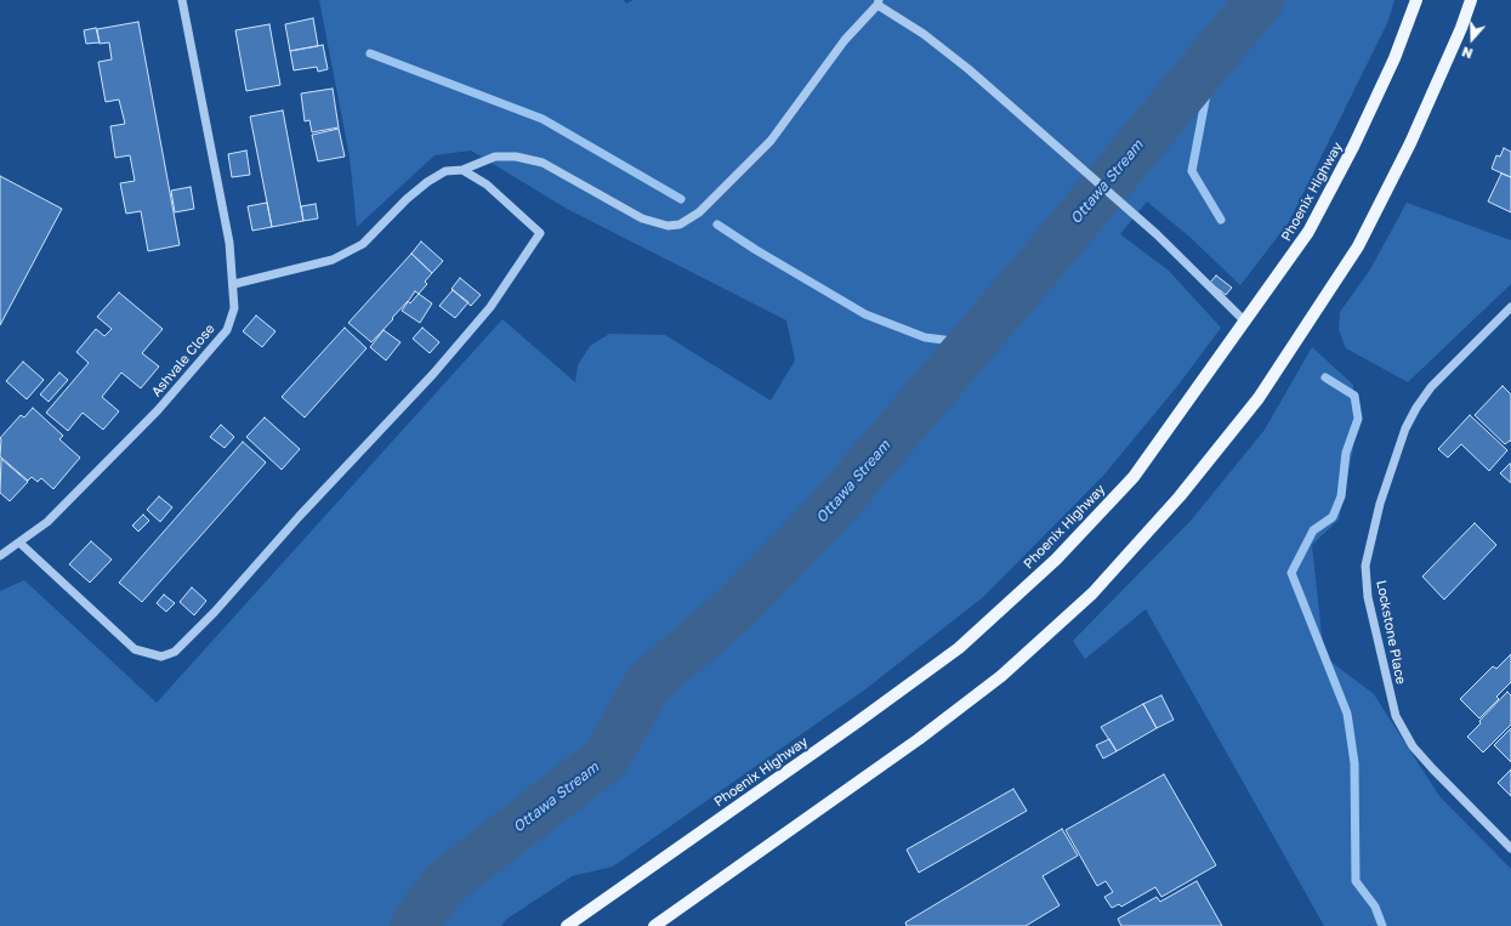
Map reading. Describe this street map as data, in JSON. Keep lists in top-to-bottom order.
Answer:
{
  "streets": {
    "main road": ["Phoenix Highway"],
    "street": ["Ashvale Close", "Lockstone Place"]
  },
  "water": ["Ottawa Stream"],
  "north": "bottom"
}
